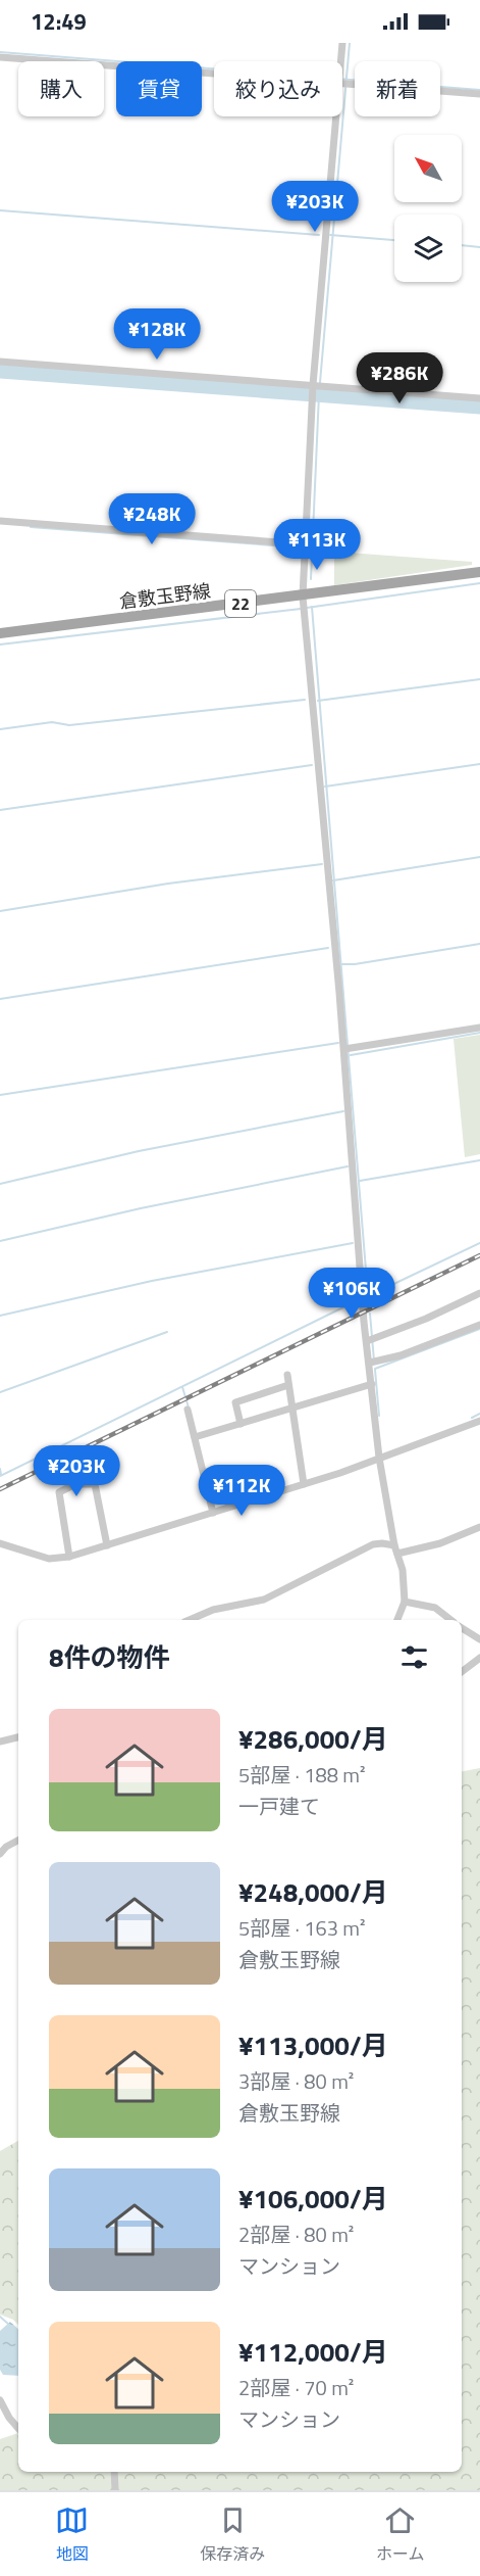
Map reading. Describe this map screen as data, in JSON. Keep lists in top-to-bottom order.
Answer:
{
  "streets": {
    "main road": ["倉敷玉野線", "22"]
  },
  "north": "top left",
  "page": {
    "status": "12:49",
    "chip": [
      "購入",
      "賃貸",
      "絞り込み",
      "新着"
    ],
    "price": [
      "¥203K",
      "¥128K",
      "¥286K",
      "¥248K",
      "¥113K",
      "¥106K",
      "¥203K",
      "¥112K"
    ],
    "heading": "8件の物件",
    "list": [
      {
        "name": "¥286,000/月",
        "note": "5部屋 · 188 m² · 一戸建て"
      },
      {
        "name": "¥248,000/月",
        "note": "5部屋 · 163 m² · 倉敷玉野線"
      },
      {
        "name": "¥113,000/月",
        "note": "3部屋 · 80 m² · 倉敷玉野線"
      },
      {
        "name": "¥106,000/月",
        "note": "2部屋 · 80 m² · マンション"
      },
      {
        "name": "¥112,000/月",
        "note": "2部屋 · 70 m² · マンション"
      }
    ],
    "tabs": ["地図", "保存済み", "ホーム"]
  }
}
